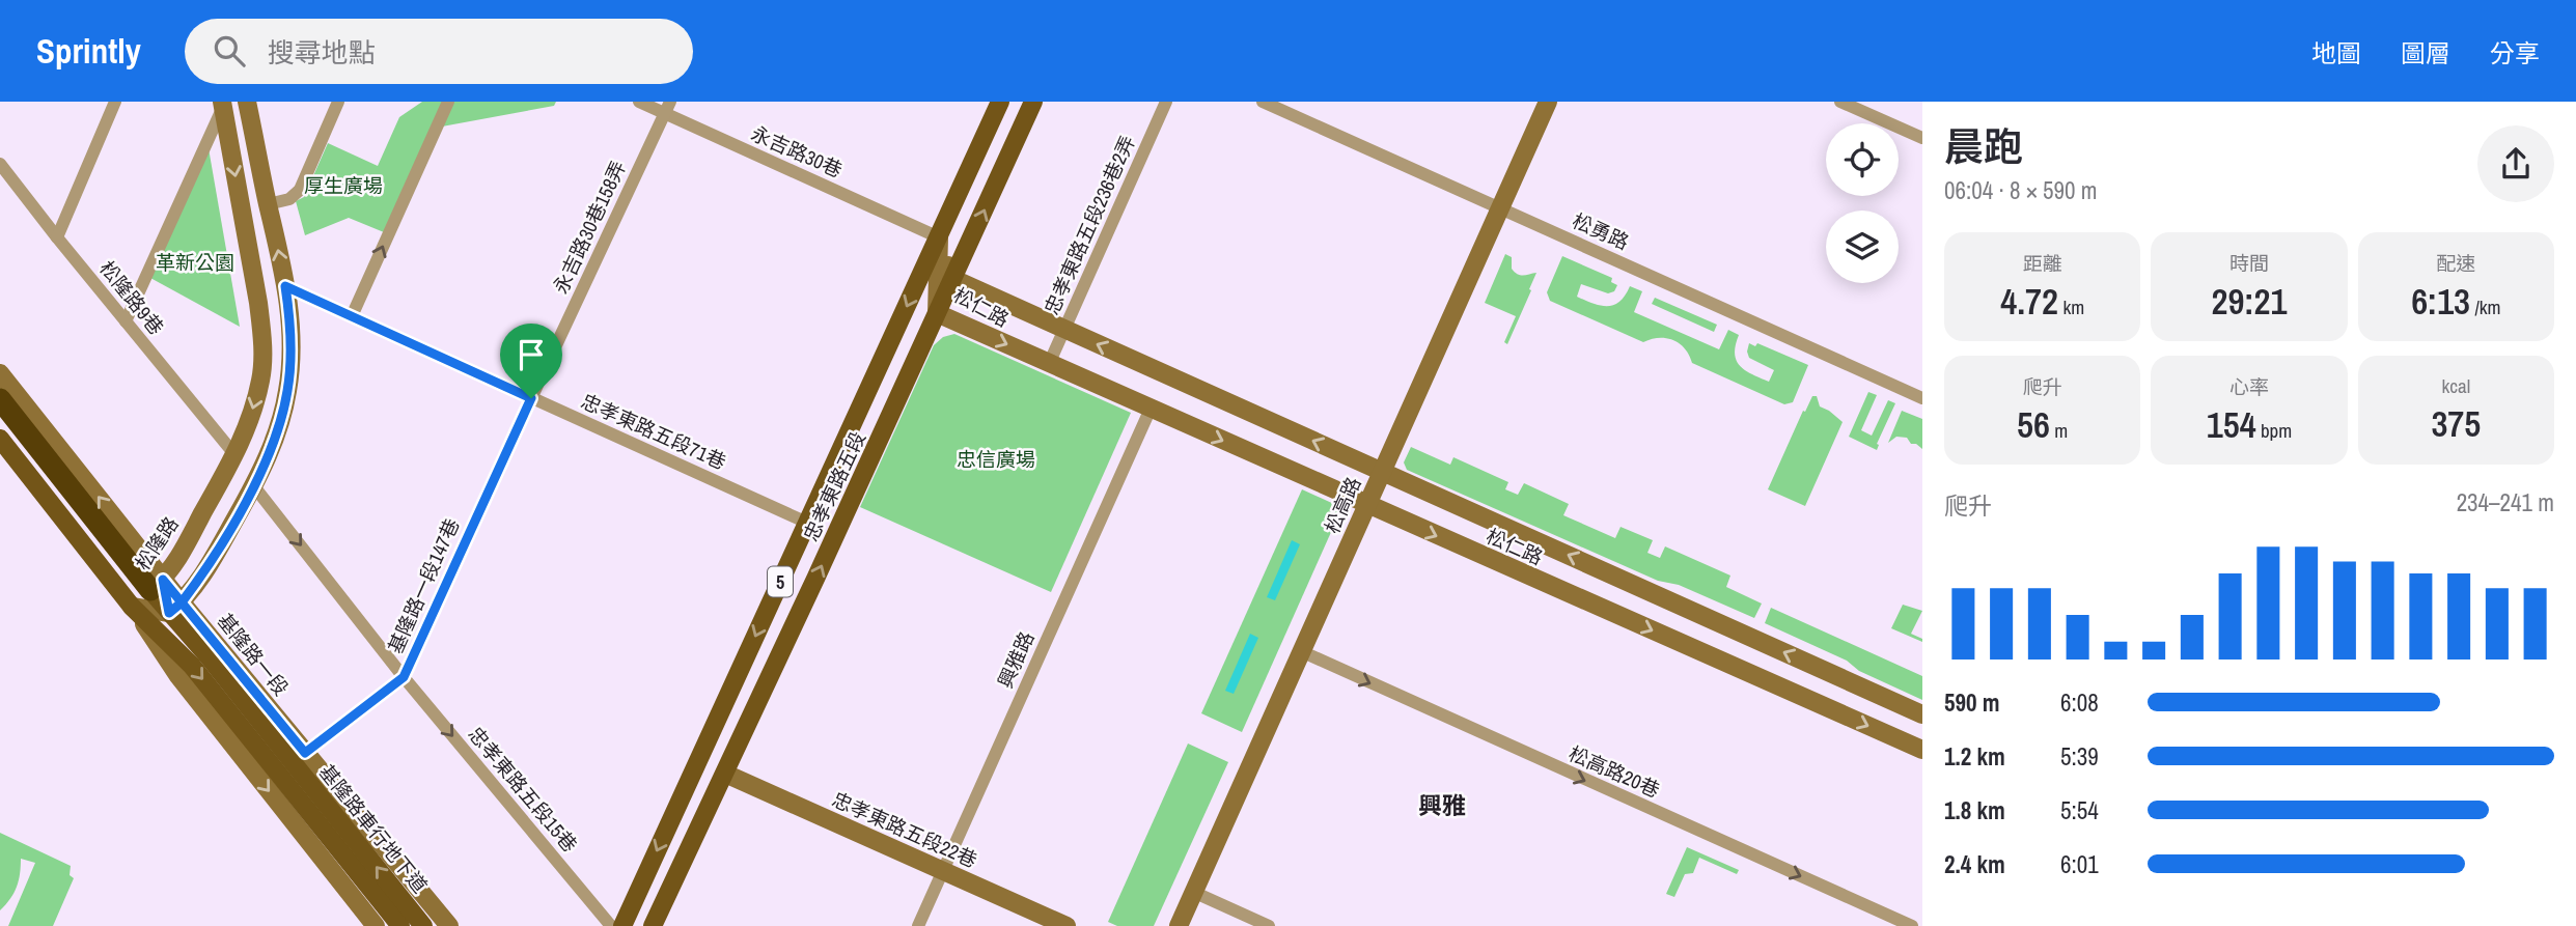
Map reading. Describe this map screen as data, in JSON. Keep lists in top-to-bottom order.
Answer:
{
  "streets": {
    "main road": ["忠孝東路五段", "5", "基隆路車行地下道"],
    "street": [
      "永吉路30巷",
      "忠孝東路五段236巷2弄",
      "永吉路30巷158弄",
      "松勇路",
      "松隆路9巷",
      "松仁路",
      "忠孝東路五段71巷",
      "松高路",
      "松隆路",
      "基隆路一段147巷",
      "基隆路一段",
      "興雅路",
      "松高路20巷",
      "忠孝東路五段15巷",
      "忠孝東路五段22巷"
    ]
  },
  "crossings": [
    ["永吉路30巷", "永吉路30巷158弄"],
    ["永吉路30巷", "松仁路"],
    ["永吉路30巷", "忠孝東路五段"],
    ["忠孝東路五段236巷2弄", "松仁路"],
    ["永吉路30巷158弄", "忠孝東路五段71巷"],
    ["永吉路30巷158弄", "基隆路一段147巷"],
    ["松勇路", "松高路"],
    ["松隆路9巷", "松隆路"],
    ["松仁路", "忠孝東路五段"],
    ["松仁路", "松高路"],
    ["松仁路", "興雅路"],
    ["忠孝東路五段71巷", "忠孝東路五段"],
    ["忠孝東路五段71巷", "基隆路一段147巷"],
    ["忠孝東路五段", "忠孝東路五段22巷"],
    ["松高路", "松高路20巷"],
    ["松隆路", "基隆路車行地下道"],
    ["基隆路一段147巷", "基隆路一段"],
    ["基隆路一段147巷", "忠孝東路五段15巷"],
    ["基隆路一段", "基隆路車行地下道"],
    ["興雅路", "忠孝東路五段22巷"]
  ],
  "one_way": ["松高路20巷", "忠孝東路五段15巷"],
  "districts": ["興雅"],
  "parks": ["厚生廣場", "革新公園", "忠信廣場"],
  "page": {
    "header": "Sprintly",
    "search": "搜尋地點",
    "nav": ["地圖", "圖層", "分享"],
    "heading": ["晨跑", "06:04 · 8 × 590 m"],
    "stats": [
      ["距離", "4.72 km"],
      ["時間", "29:21"],
      ["配速", "6:13 /km"],
      ["爬升", "56 m"],
      ["心率", "154 bpm"],
      ["kcal", "375"]
    ],
    "chart": ["爬升", "234–241 m"],
    "list": [
      {
        "name": "590 m",
        "note": "6:08"
      },
      {
        "name": "1.2 km",
        "note": "5:39"
      },
      {
        "name": "1.8 km",
        "note": "5:54"
      },
      {
        "name": "2.4 km",
        "note": "6:01"
      }
    ]
  }
}
